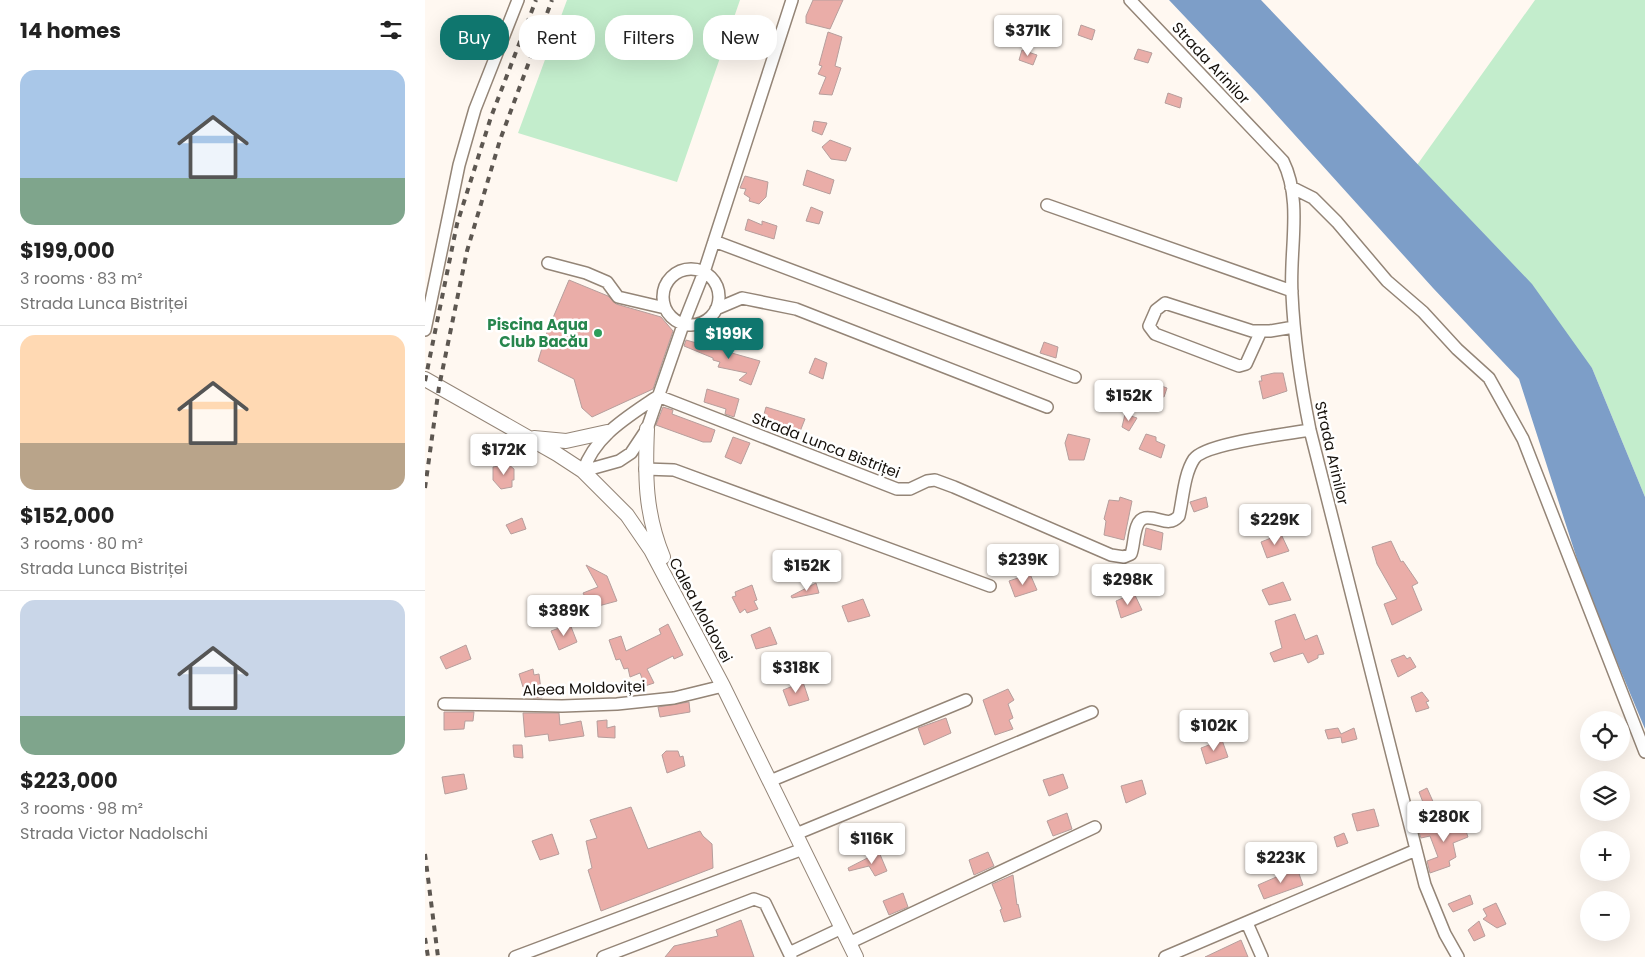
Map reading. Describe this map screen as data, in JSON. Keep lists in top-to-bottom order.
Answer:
{
  "streets": {
    "main road": ["Calea Moldovei"],
    "street": ["Strada Arinilor", "Strada Lunca Bistriței", "Aleea Moldoviței"]
  },
  "crossings": [
    ["Strada Arinilor", "Strada Lunca Bistriței"],
    ["Calea Moldovei", "Aleea Moldoviței"]
  ],
  "places": ["Piscina Aqua Club Bacău"],
  "page": {
    "heading": "14 homes",
    "price": [
      "$371K",
      "$199K",
      "$152K",
      "$172K",
      "$229K",
      "$239K",
      "$152K",
      "$298K",
      "$389K",
      "$318K",
      "$102K",
      "$280K",
      "$116K",
      "$223K"
    ],
    "chip": [
      "Buy",
      "Rent",
      "Filters",
      "New"
    ],
    "list": [
      {
        "name": "$199,000",
        "note": "3 rooms · 83 m² · Strada Lunca Bistriței"
      },
      {
        "name": "$152,000",
        "note": "3 rooms · 80 m² · Strada Lunca Bistriței"
      },
      {
        "name": "$223,000",
        "note": "3 rooms · 98 m² · Strada Victor Nadolschi"
      }
    ],
    "map_buttons": ["+", "−"]
  }
}
